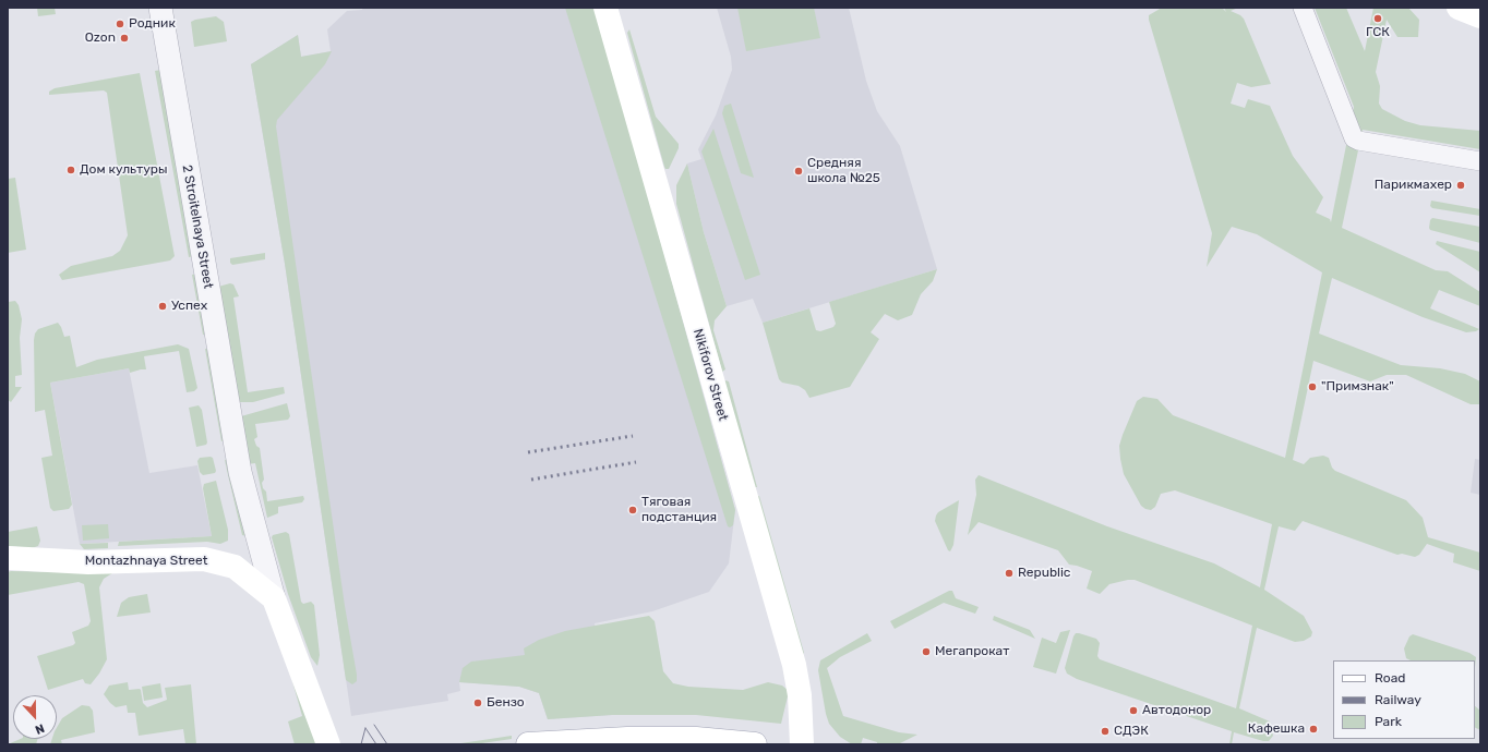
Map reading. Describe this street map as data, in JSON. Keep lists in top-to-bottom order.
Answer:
{
  "streets": {
    "main road": ["Nikiforov Street", "Montazhnaya Street"],
    "street": ["2 Stroitelnaya Street"]
  },
  "crossings": [
    ["2 Stroitelnaya Street", "Montazhnaya Street"]
  ],
  "places": [
    "ГСК",
    "Родник",
    "Ozon",
    "Дом культуры",
    "Средняя школа №25",
    "Парикмахер",
    "Успех",
    "\"Примзнак\"",
    "Тяговая подстанция",
    "Republic",
    "Мегапрокат",
    "Бензо",
    "Автодонор",
    "Кафешка",
    "СДЭК"
  ],
  "legend": ["Road", "Railway", "Park"],
  "north": "bottom"
}
